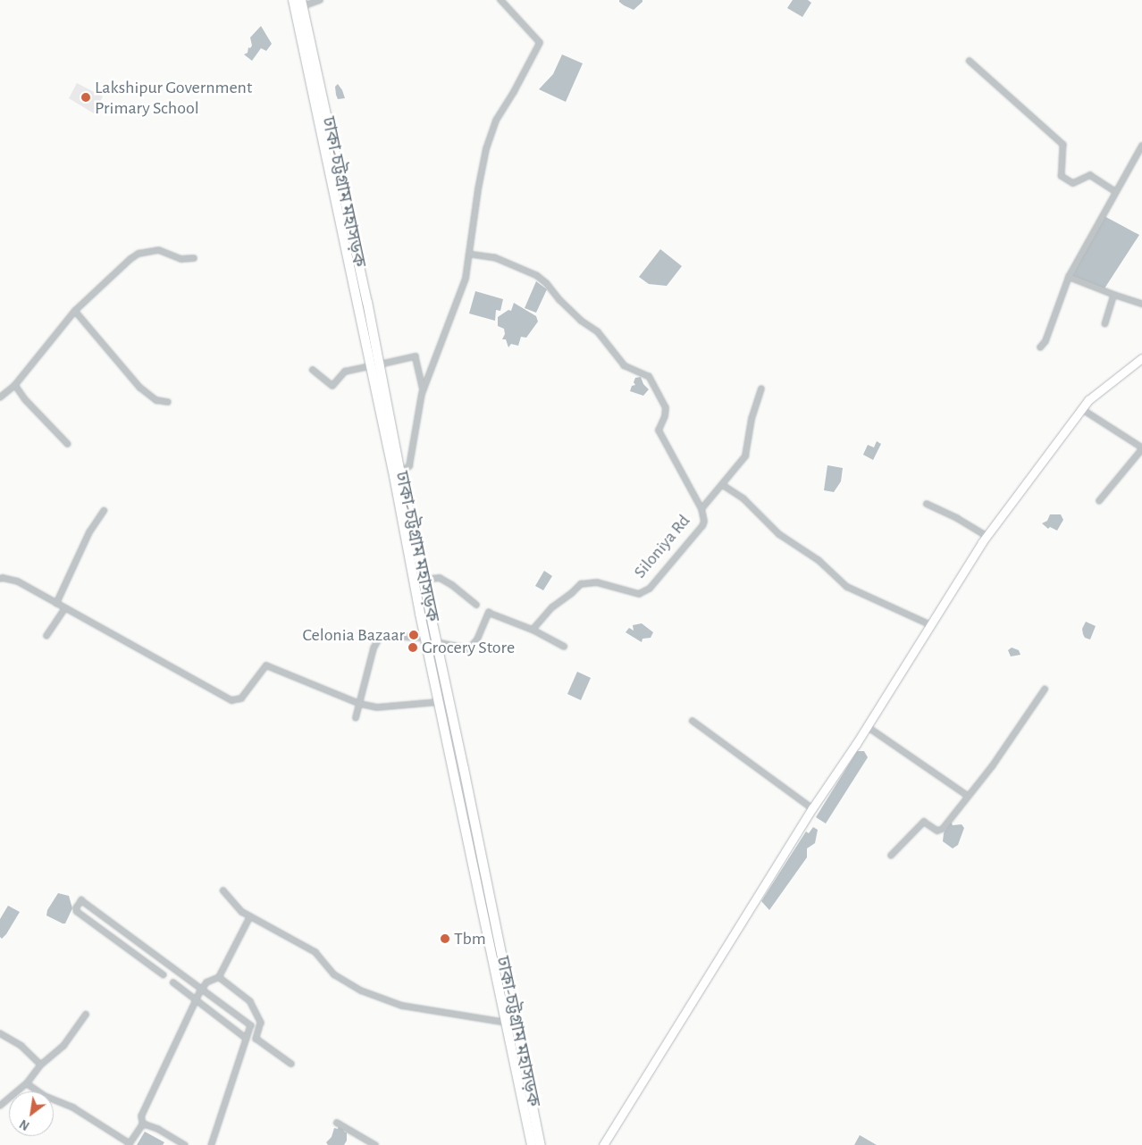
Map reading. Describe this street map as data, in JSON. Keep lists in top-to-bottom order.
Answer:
{
  "streets": {
    "highway": ["ঢাকা-চট্টগ্রাম মহাসড়ক"],
    "street": ["Siloniya Rd"]
  },
  "places": [
    "Lakshipur Government Primary School",
    "Celonia Bazaar",
    "Grocery Store",
    "Tbm"
  ],
  "north": "bottom left"
}
